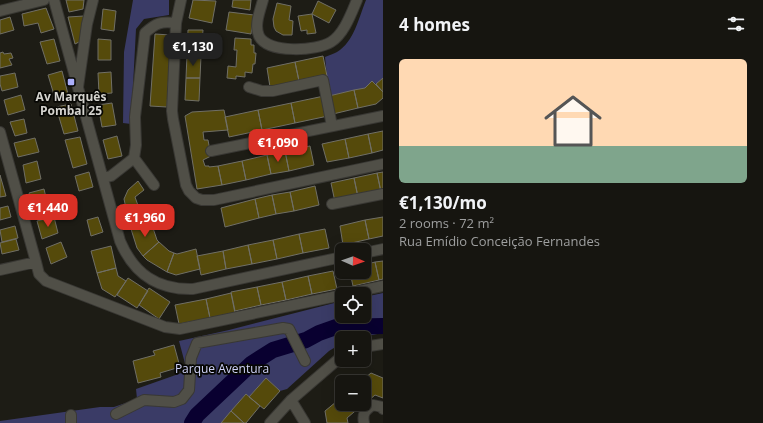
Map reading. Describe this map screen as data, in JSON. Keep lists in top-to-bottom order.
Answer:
{
  "parks": ["Parque Aventura"],
  "places": {
    "transit": ["Av Marquês Pombal 25"]
  },
  "north": "right",
  "page": {
    "heading": "4 homes",
    "price": [
      "€1,130",
      "€1,090",
      "€1,440",
      "€1,960"
    ],
    "list": [
      {
        "name": "€1,130/mo",
        "note": "2 rooms · 72 m² · Rua Emídio Conceição Fernandes"
      }
    ],
    "map_buttons": ["+", "−"]
  }
}
